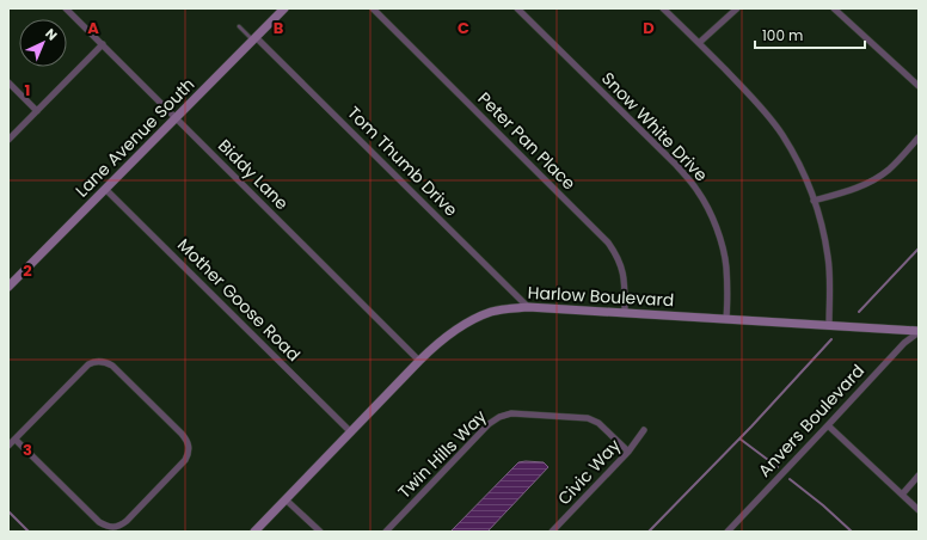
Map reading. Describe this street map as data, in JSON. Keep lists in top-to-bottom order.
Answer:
{
  "streets": {
    "street": [
      "Snow White Drive",
      "Lane Avenue South",
      "Peter Pan Place",
      "Tom Thumb Drive",
      "Biddy Lane",
      "Harlow Boulevard",
      "Mother Goose Road",
      "Anvers Boulevard",
      "Twin Hills Way",
      "Civic Way"
    ]
  },
  "crossings": [
    ["Snow White Drive", "Harlow Boulevard"],
    ["Lane Avenue South", "Tom Thumb Drive"],
    ["Lane Avenue South", "Biddy Lane"],
    ["Lane Avenue South", "Mother Goose Road"],
    ["Peter Pan Place", "Harlow Boulevard"],
    ["Tom Thumb Drive", "Harlow Boulevard"],
    ["Biddy Lane", "Harlow Boulevard"],
    ["Harlow Boulevard", "Mother Goose Road"],
    ["Harlow Boulevard", "Anvers Boulevard"],
    ["Twin Hills Way", "Civic Way"]
  ],
  "scale_bar": "100 m",
  "north": "top right",
  "grid": {
    "columns": [
      "A",
      "B",
      "C",
      "D"
    ],
    "rows": ["1", "2", "3"]
  }
}
